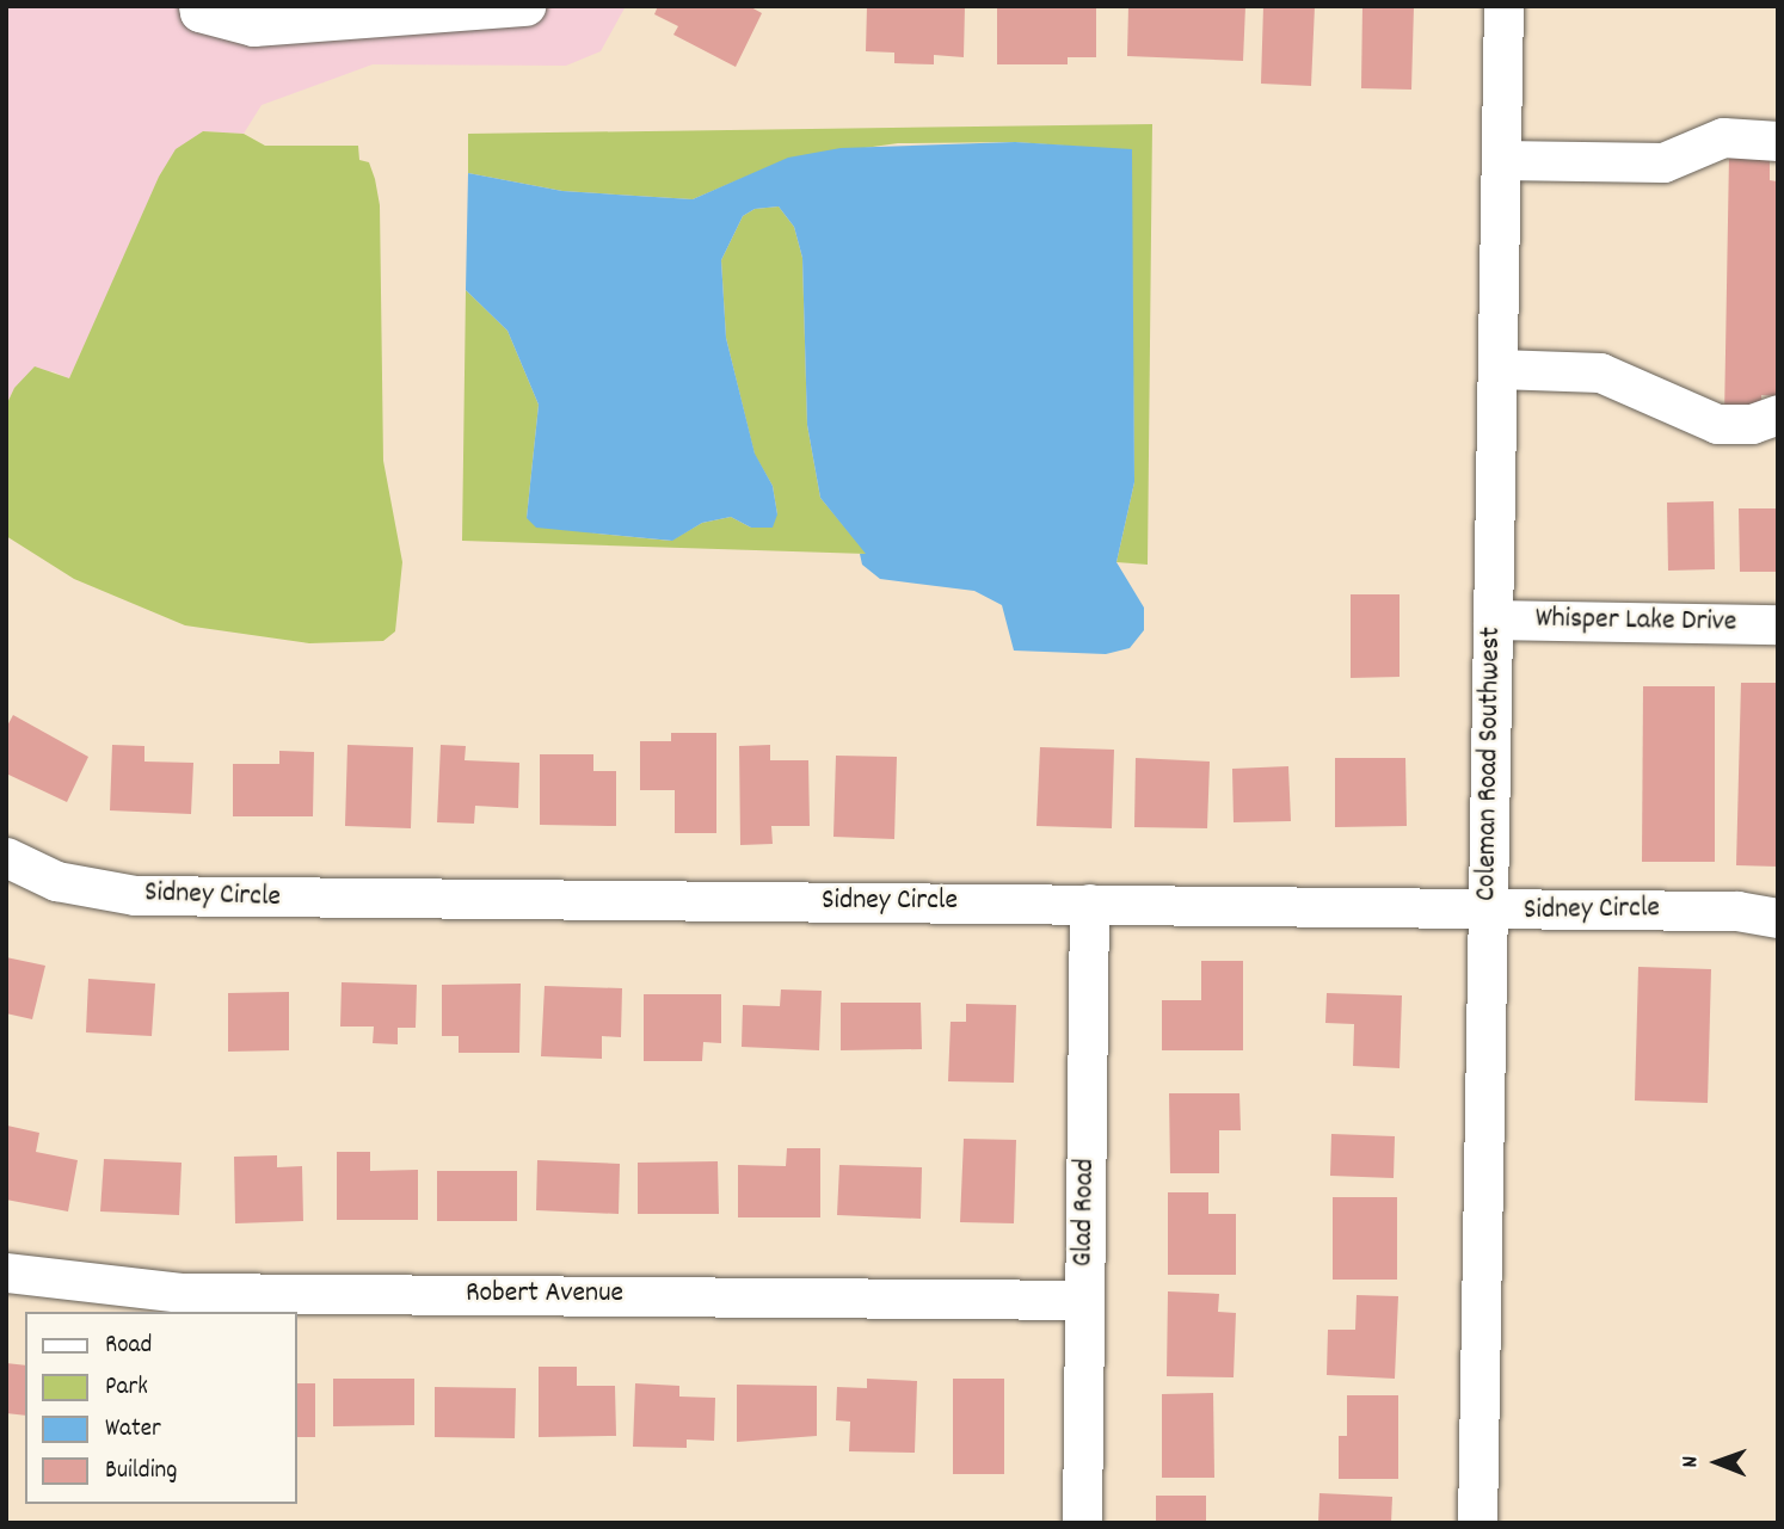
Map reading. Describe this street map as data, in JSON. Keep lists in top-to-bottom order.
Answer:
{
  "streets": {
    "street": [
      "Whisper Lake Drive",
      "Coleman Road Southwest",
      "Sidney Circle",
      "Glad Road",
      "Robert Avenue"
    ]
  },
  "crossings": [
    ["Whisper Lake Drive", "Coleman Road Southwest"],
    ["Coleman Road Southwest", "Sidney Circle"],
    ["Sidney Circle", "Glad Road"],
    ["Glad Road", "Robert Avenue"]
  ],
  "legend": [
    "Road",
    "Park",
    "Water",
    "Building"
  ],
  "north": "left"
}
